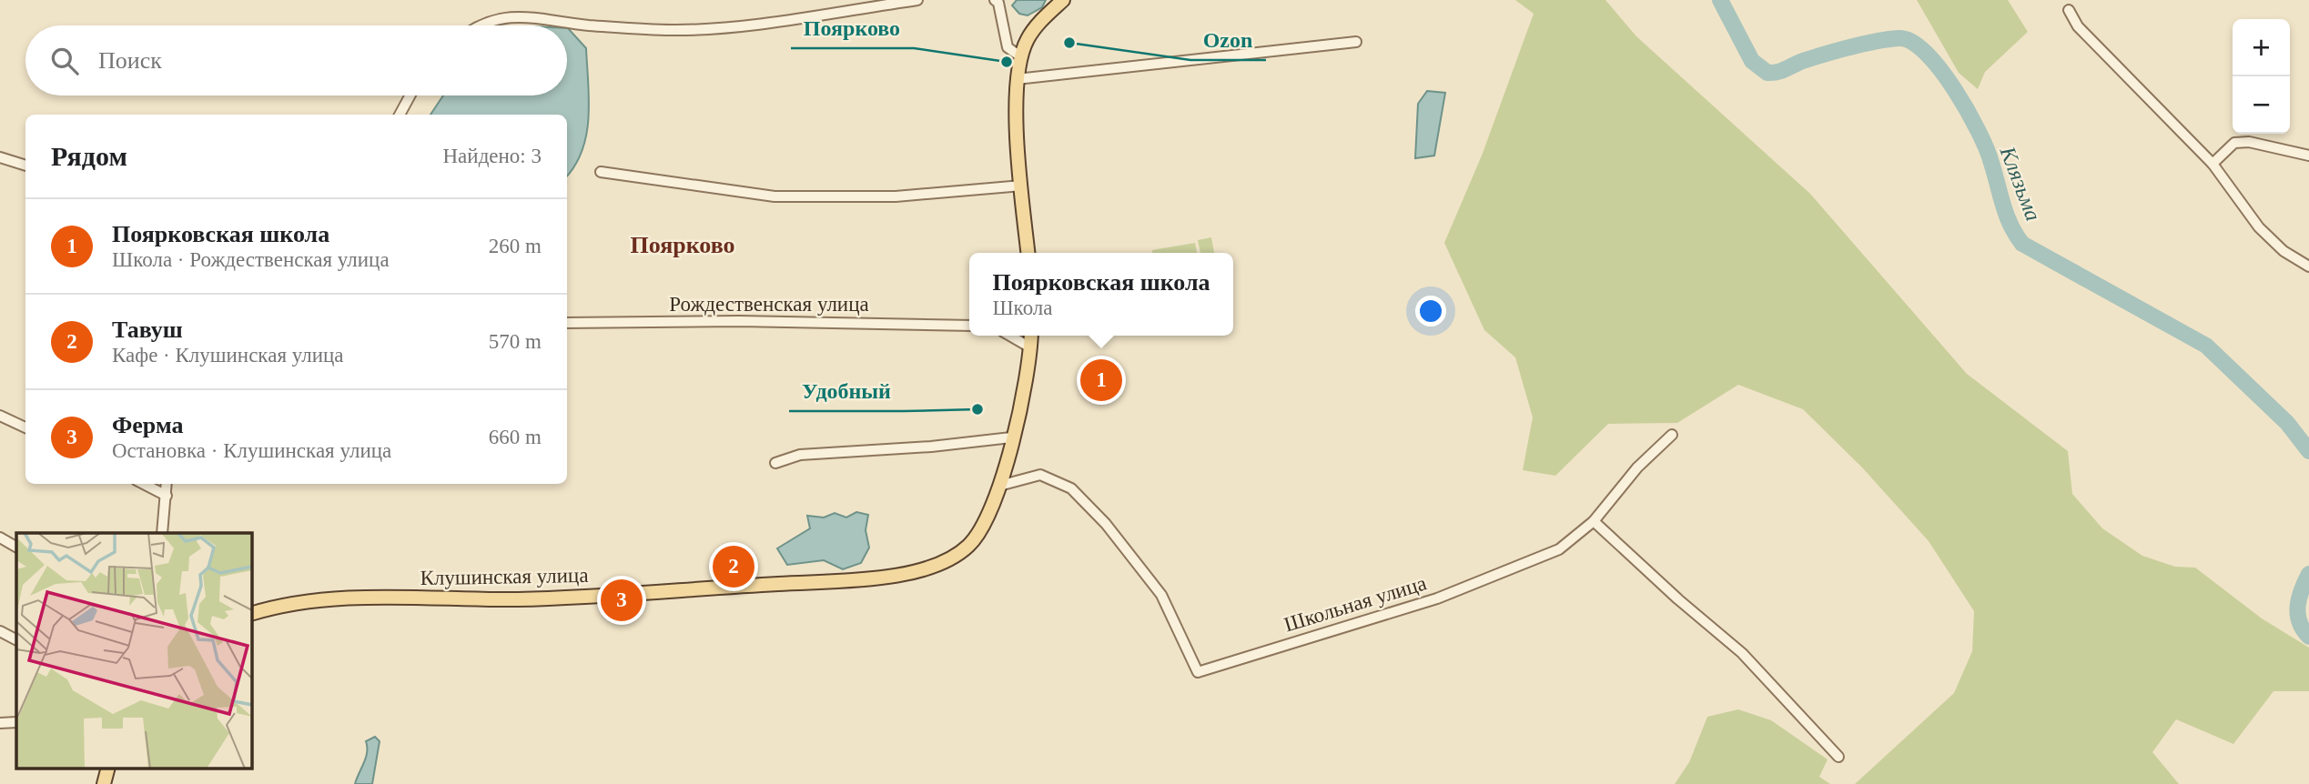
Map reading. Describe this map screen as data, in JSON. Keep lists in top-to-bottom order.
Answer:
{
  "streets": {
    "main road": ["Клушинская улица"],
    "street": ["Рождественская улица", "Школьная улица"]
  },
  "crossings": [
    ["Клушинская улица", "Школьная улица"]
  ],
  "districts": ["Поярково"],
  "water": ["Клязьма"],
  "places": ["Ozon", "Поярково", "Удобный"],
  "page": {
    "map_buttons": ["+", "−"],
    "search": "Поиск",
    "heading": ["Рядом", "Найдено: 3"],
    "list": [
      {
        "mark": "1",
        "name": "Поярковская школа",
        "note": "Школа · Рождественская улица",
        "value": "260 m"
      },
      {
        "mark": "2",
        "name": "Тавуш",
        "note": "Кафе · Клушинская улица",
        "value": "570 m"
      },
      {
        "mark": "3",
        "name": "Ферма",
        "note": "Остановка · Клушинская улица",
        "value": "660 m"
      }
    ],
    "popup": ["Поярковская школа", "Школа"],
    "pins": ["1", "2", "3"]
  }
}
